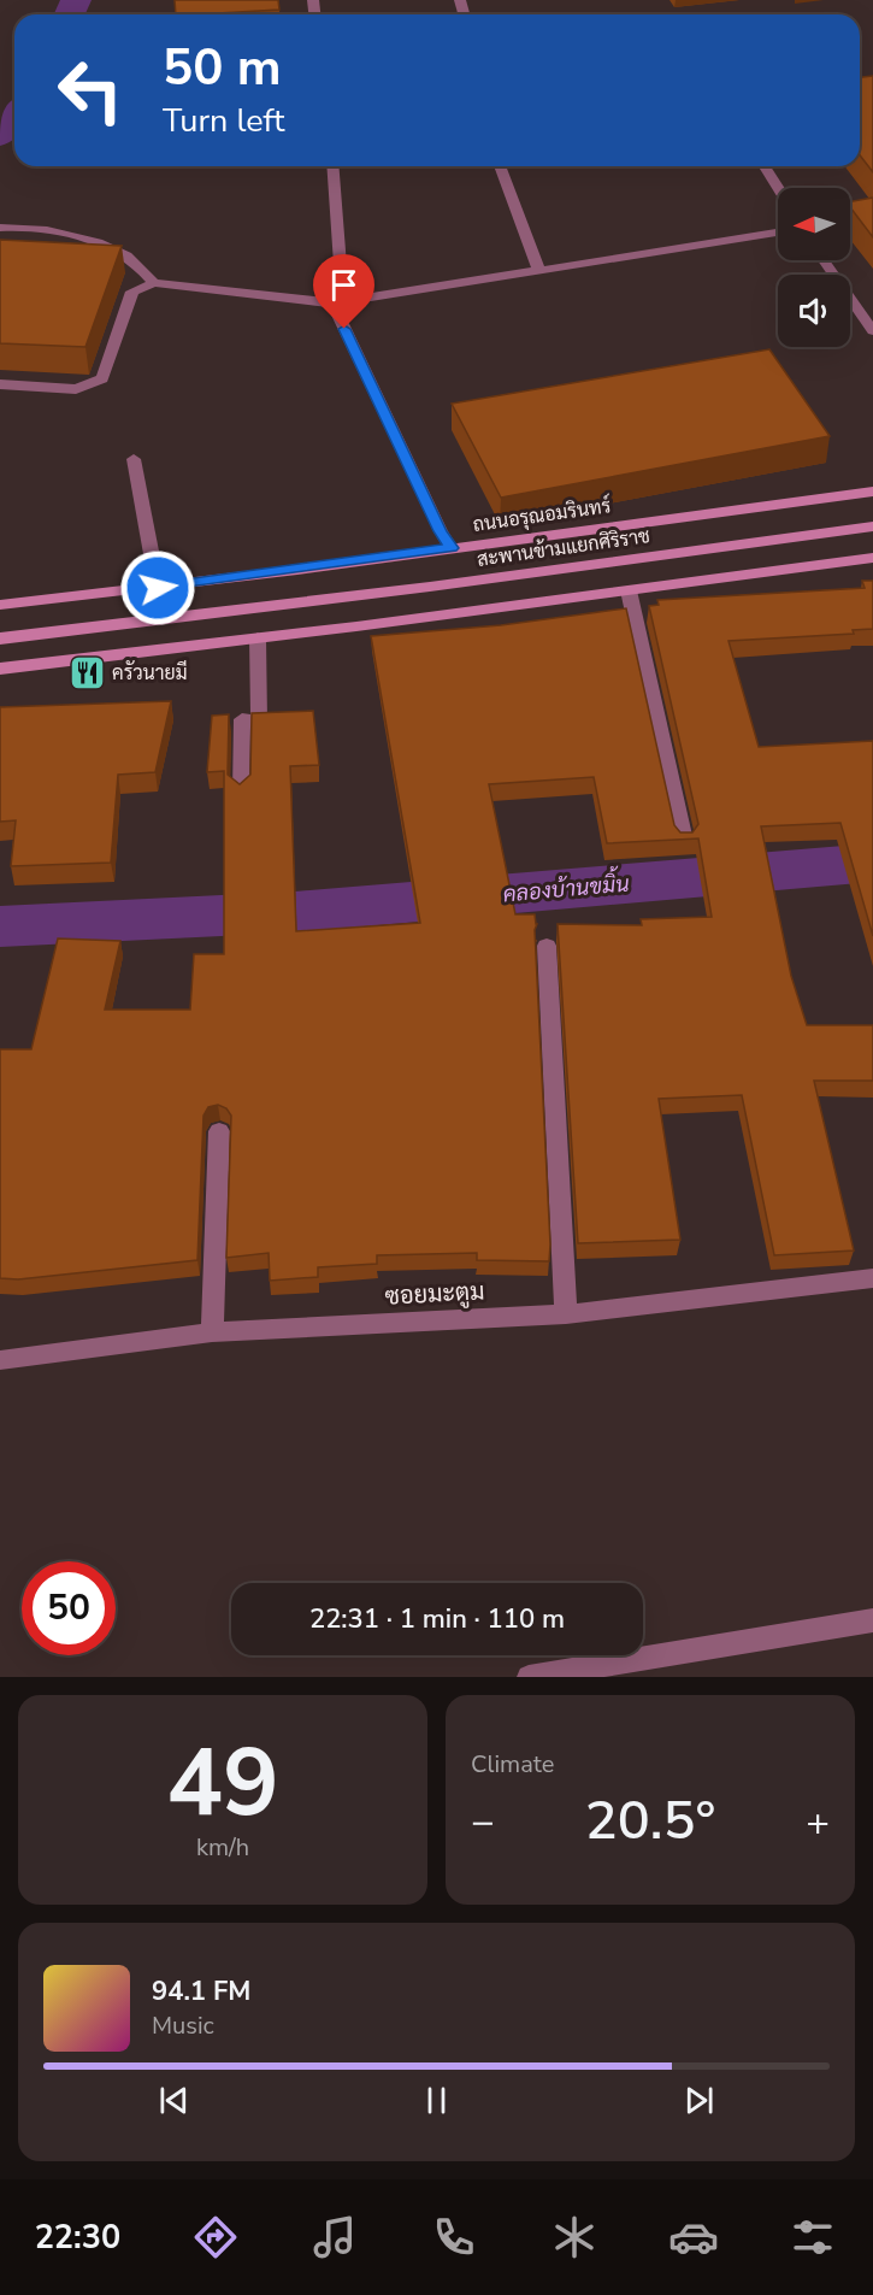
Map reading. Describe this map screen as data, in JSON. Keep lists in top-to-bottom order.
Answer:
{
  "streets": {
    "main road": ["ถนนอรุณอมรินทร์", "สะพานข้ามแยกศิริราช"],
    "street": ["ซอยมะตูม"]
  },
  "water": ["คลองบ้านขมิ้น"],
  "places": {
    "restaurant": ["ครัวนายมี"]
  },
  "north": "left",
  "page": {
    "turn": ["50 m", "Turn left"],
    "limit": "50",
    "trip": "22:31 · 1 min · 110 m",
    "tile": [
      ["49", "km/h"],
      "Climate"
    ],
    "heat": ["−", "20.5°", "+"],
    "song": ["94.1 FM", "Music"],
    "tabs": "22:30"
  }
}
